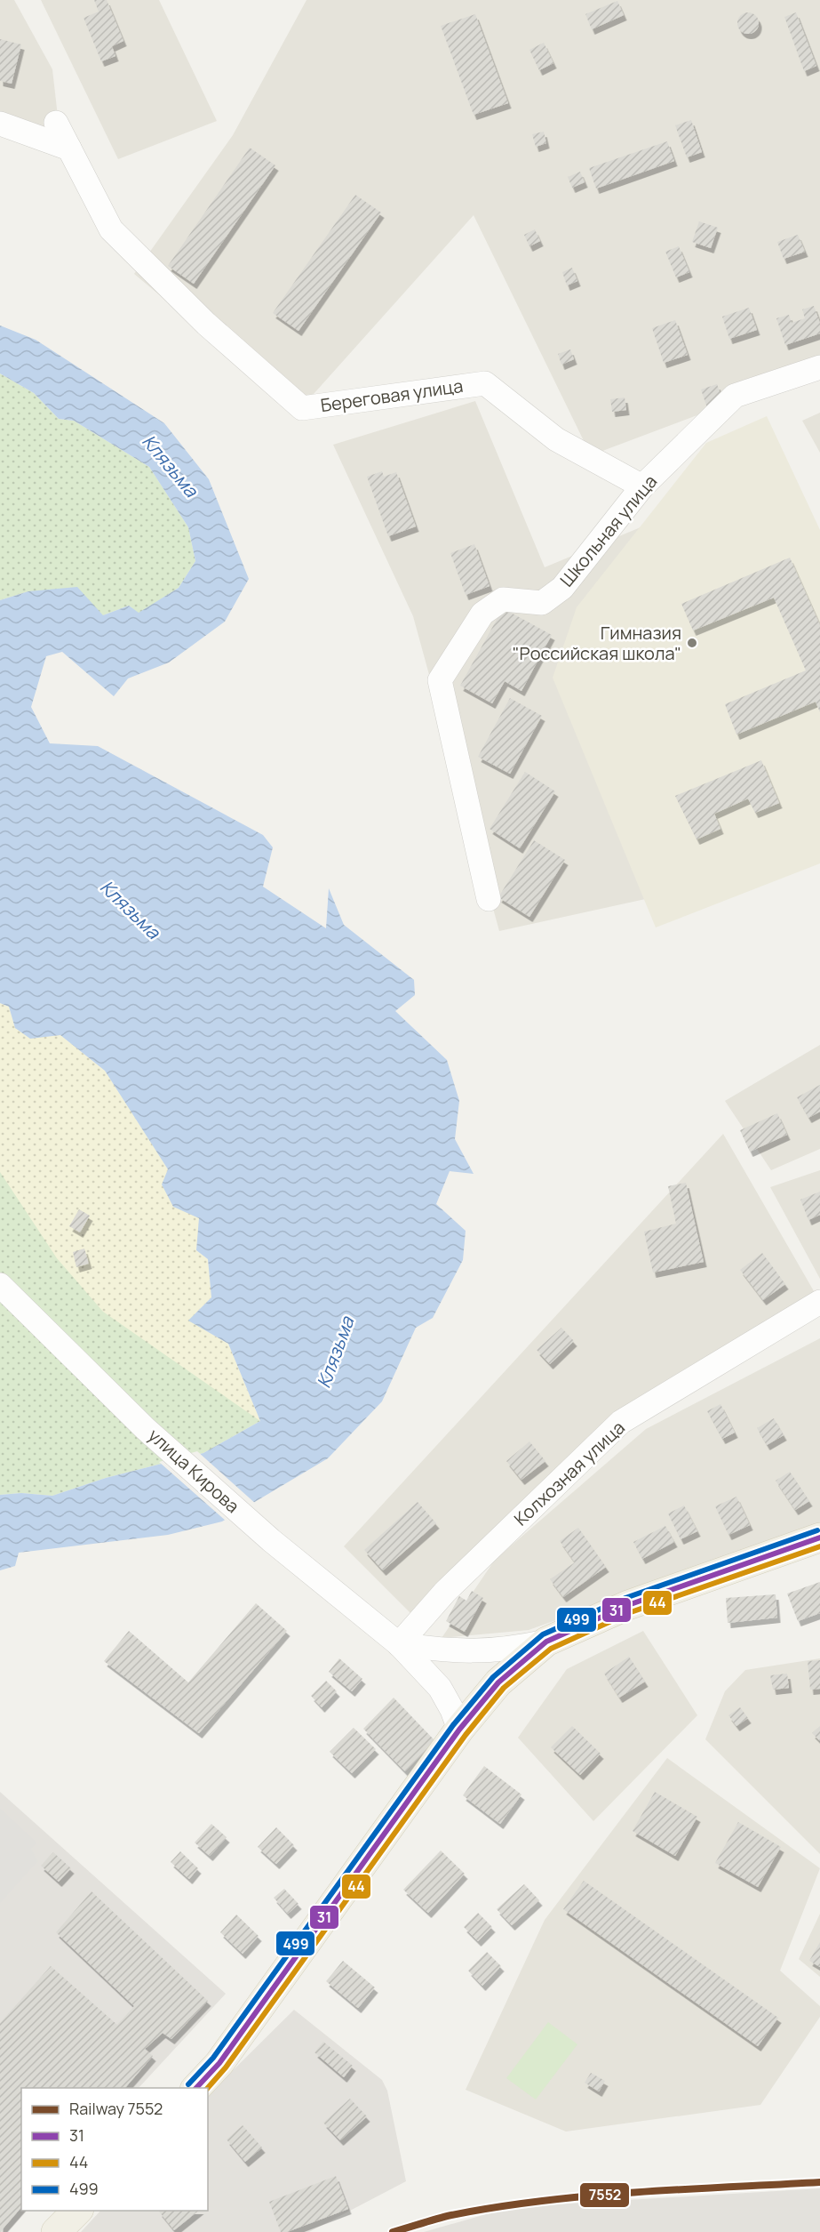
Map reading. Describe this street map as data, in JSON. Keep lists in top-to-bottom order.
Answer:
{
  "streets": {
    "street": [
      "Береговая улица",
      "Школьная улица",
      "улица Кирова",
      "Колхозная улица"
    ]
  },
  "crossings": [
    ["Береговая улица", "Школьная улица"],
    ["улица Кирова", "Колхозная улица"]
  ],
  "water": ["Клязьма"],
  "places": ["Гимназия \"Российская школа\""],
  "lines": [
    "transit line 499",
    "transit line 31",
    "transit line 44",
    "rail line 7552"
  ],
  "legend": [
    "Railway 7552",
    "31",
    "44",
    "499"
  ]
}
